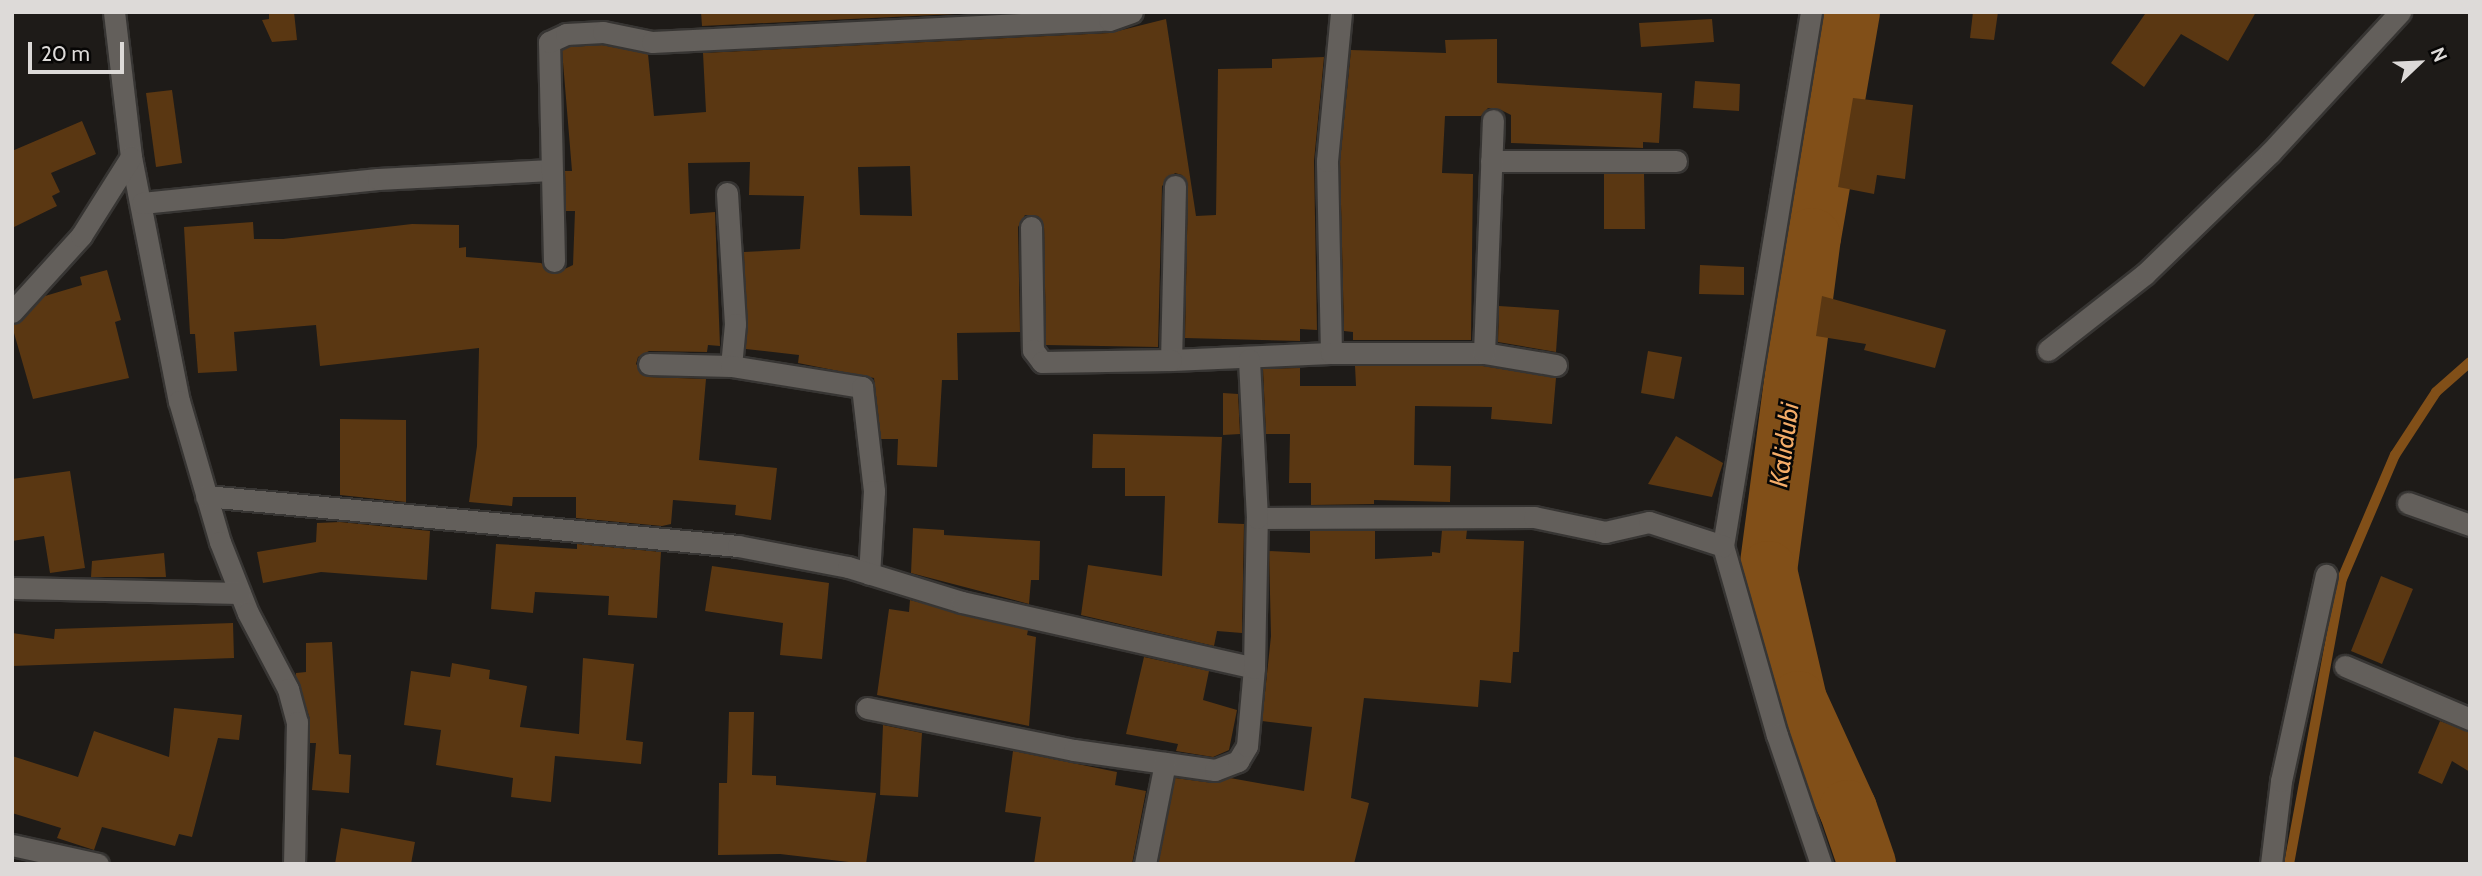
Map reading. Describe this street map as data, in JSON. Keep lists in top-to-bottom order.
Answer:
{
  "water": ["Kalidubi"],
  "scale_bar": "20 m",
  "north": "top right"
}
